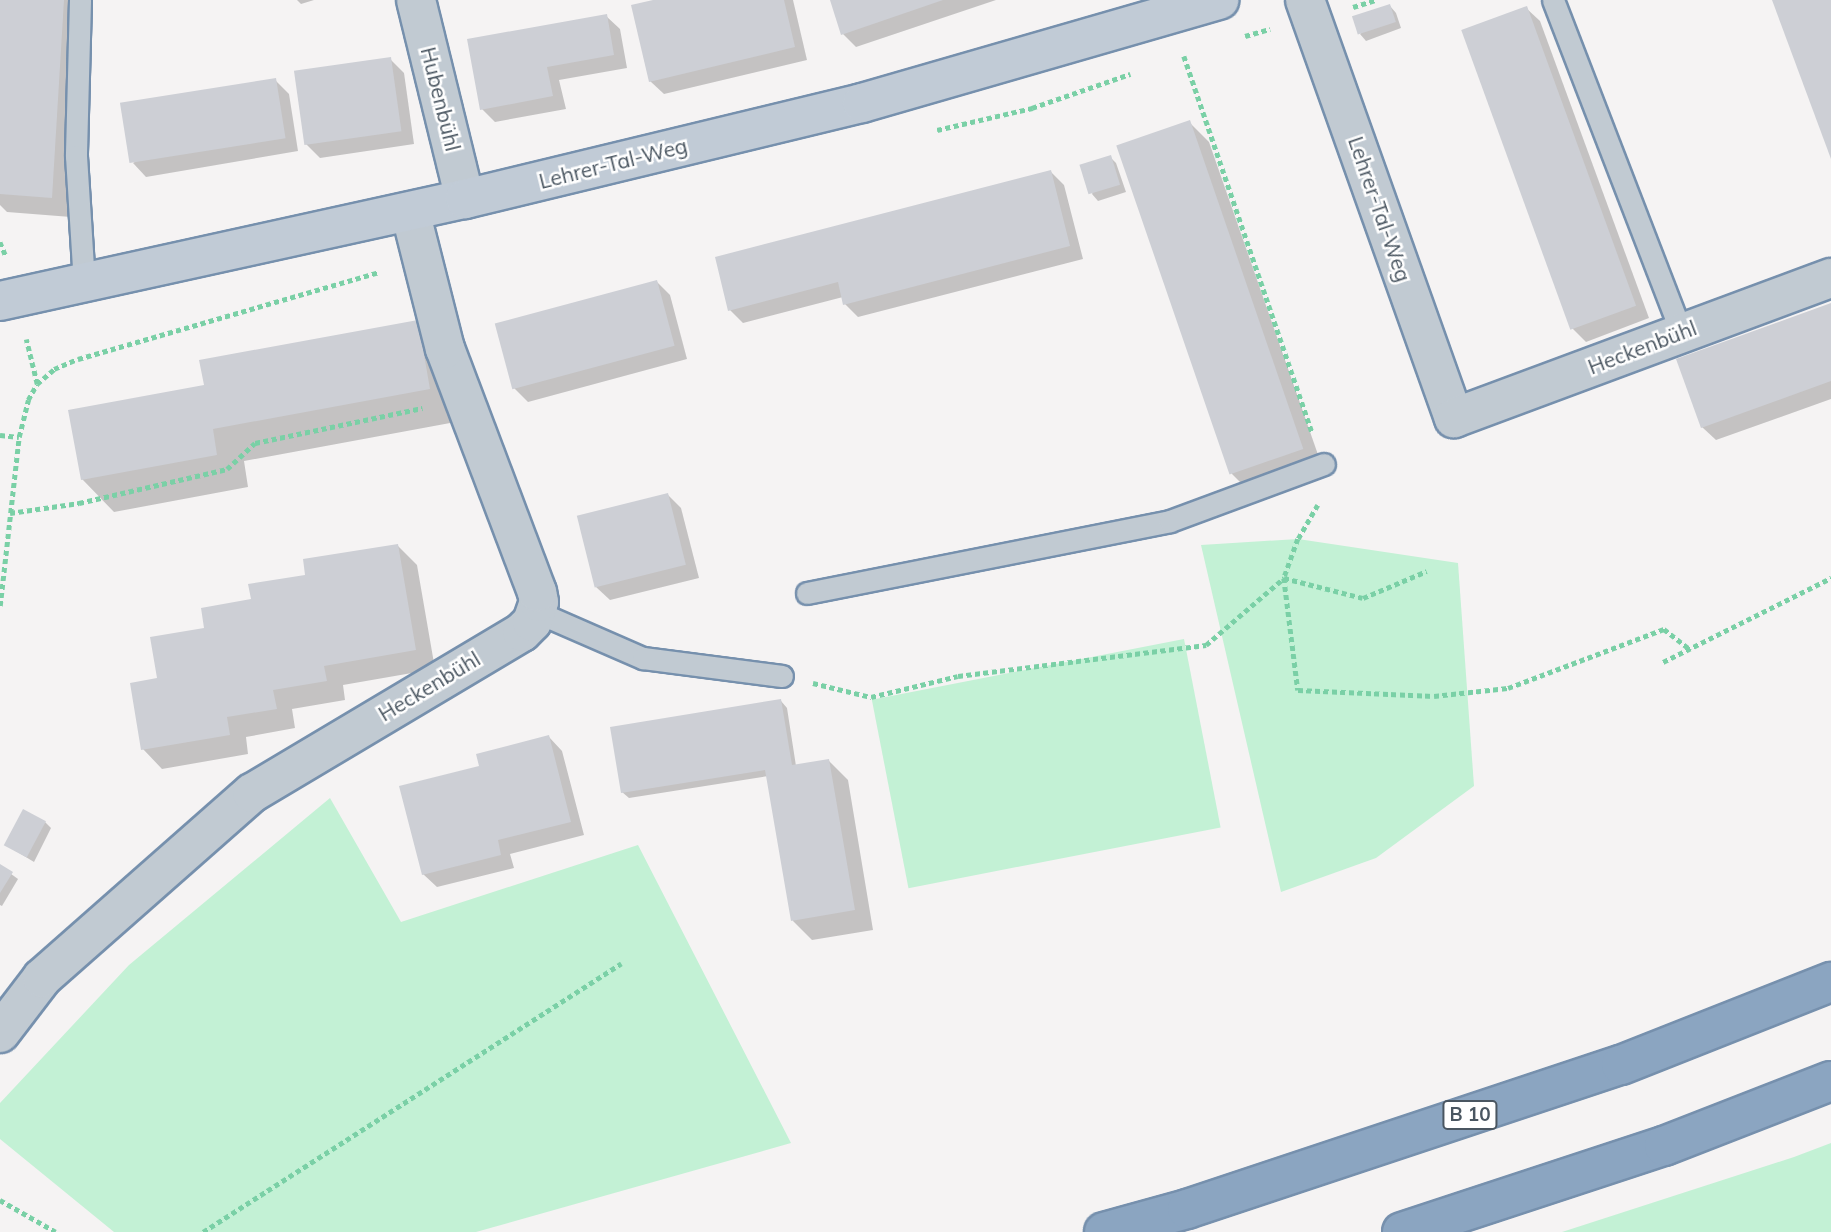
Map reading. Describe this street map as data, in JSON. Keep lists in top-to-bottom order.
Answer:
{
  "streets": {
    "highway": ["B 10"],
    "street": ["Hubenbühl", "Lehrer-Tal-Weg", "Heckenbühl"]
  },
  "crossings": [
    ["Hubenbühl", "Lehrer-Tal-Weg"],
    ["Lehrer-Tal-Weg", "Heckenbühl"]
  ]
}
